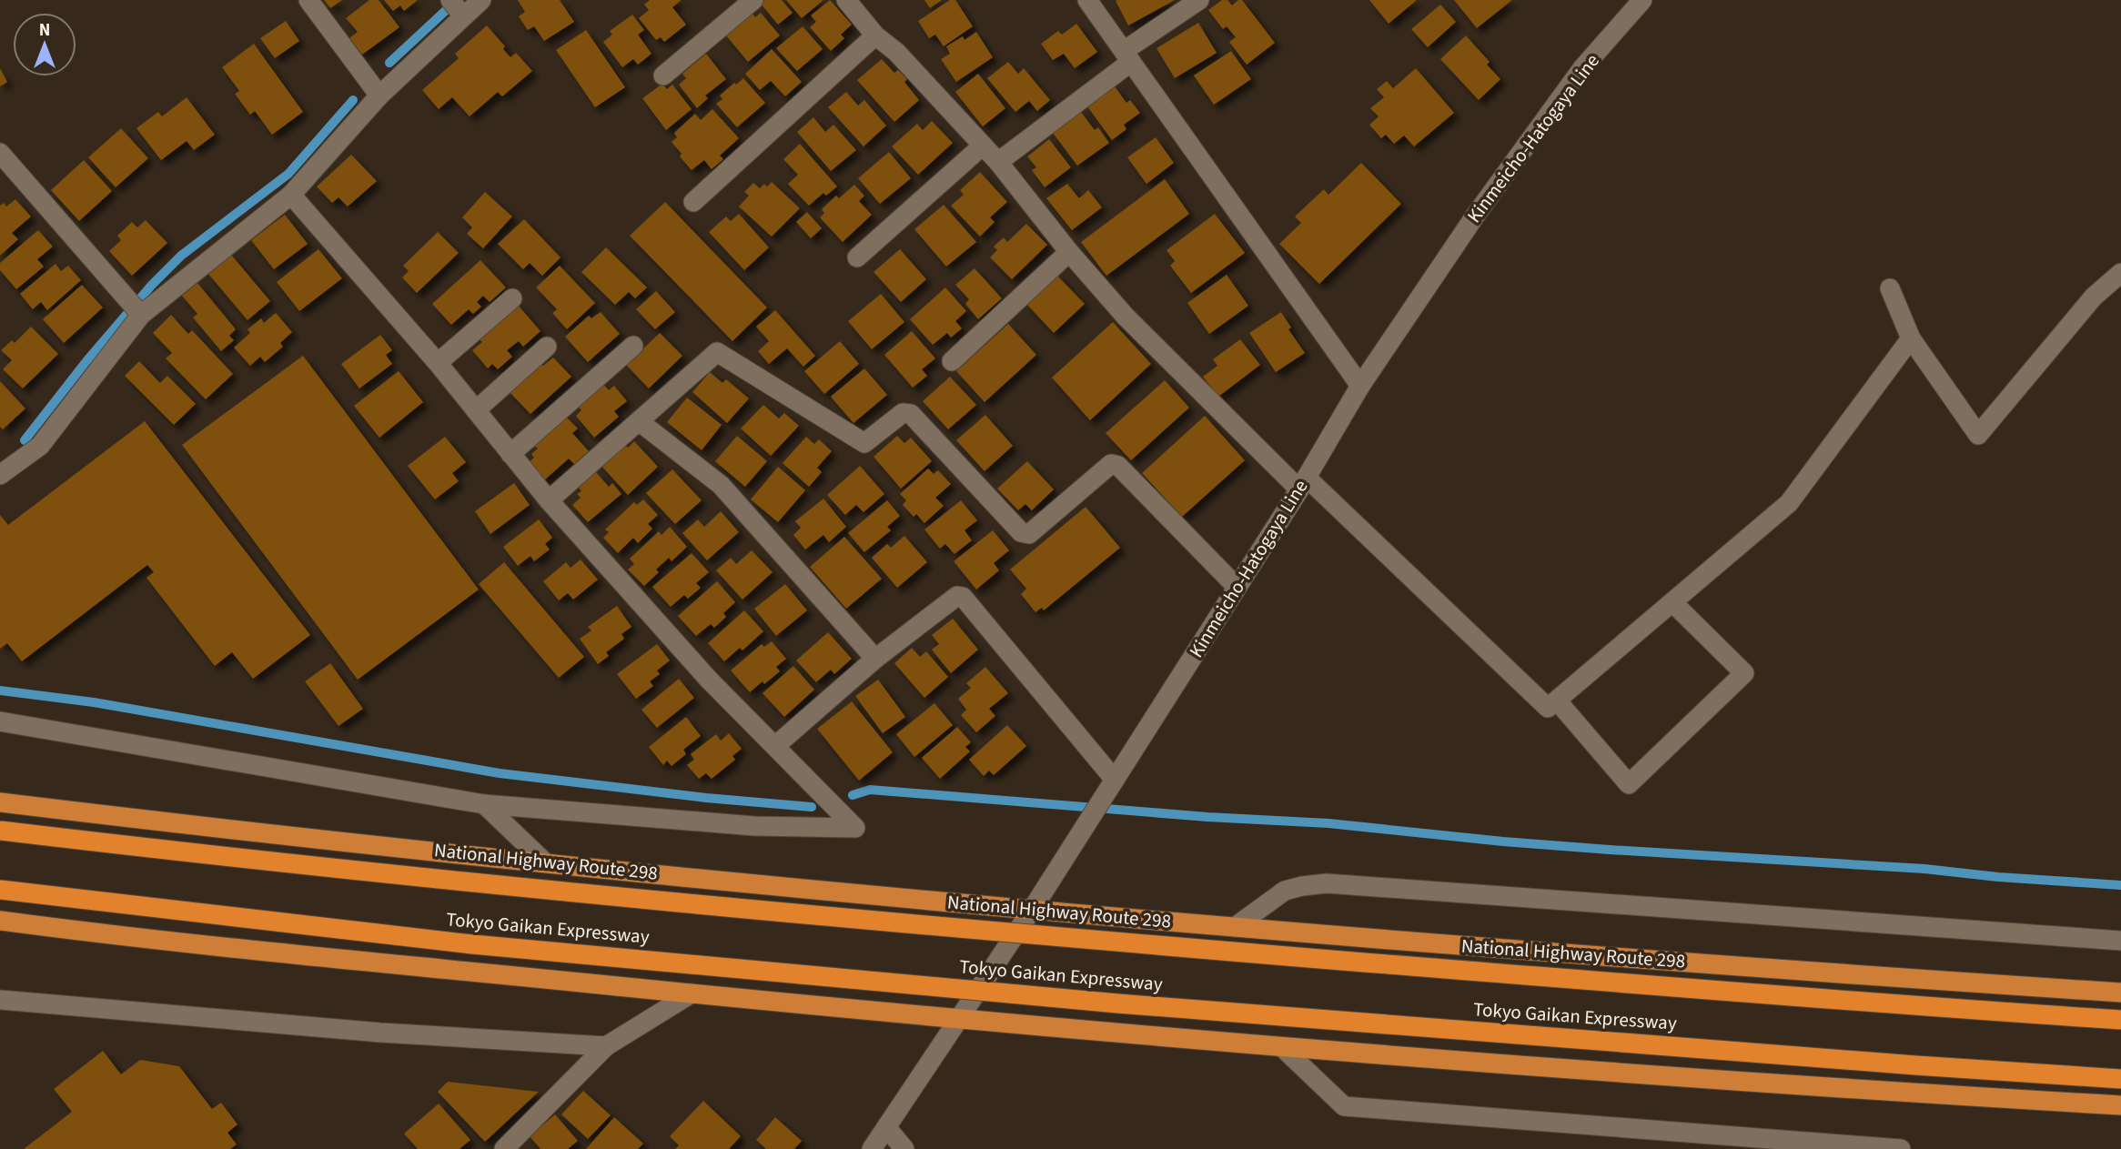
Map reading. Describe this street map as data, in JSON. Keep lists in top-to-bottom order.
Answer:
{
  "streets": {
    "highway": ["National Highway Route 298", "Tokyo Gaikan Expressway"],
    "street": ["Kinmeicho-Hatogaya Line"]
  },
  "crossings": [
    ["Kinmeicho-Hatogaya Line", "National Highway Route 298"]
  ],
  "north": "top"
}
